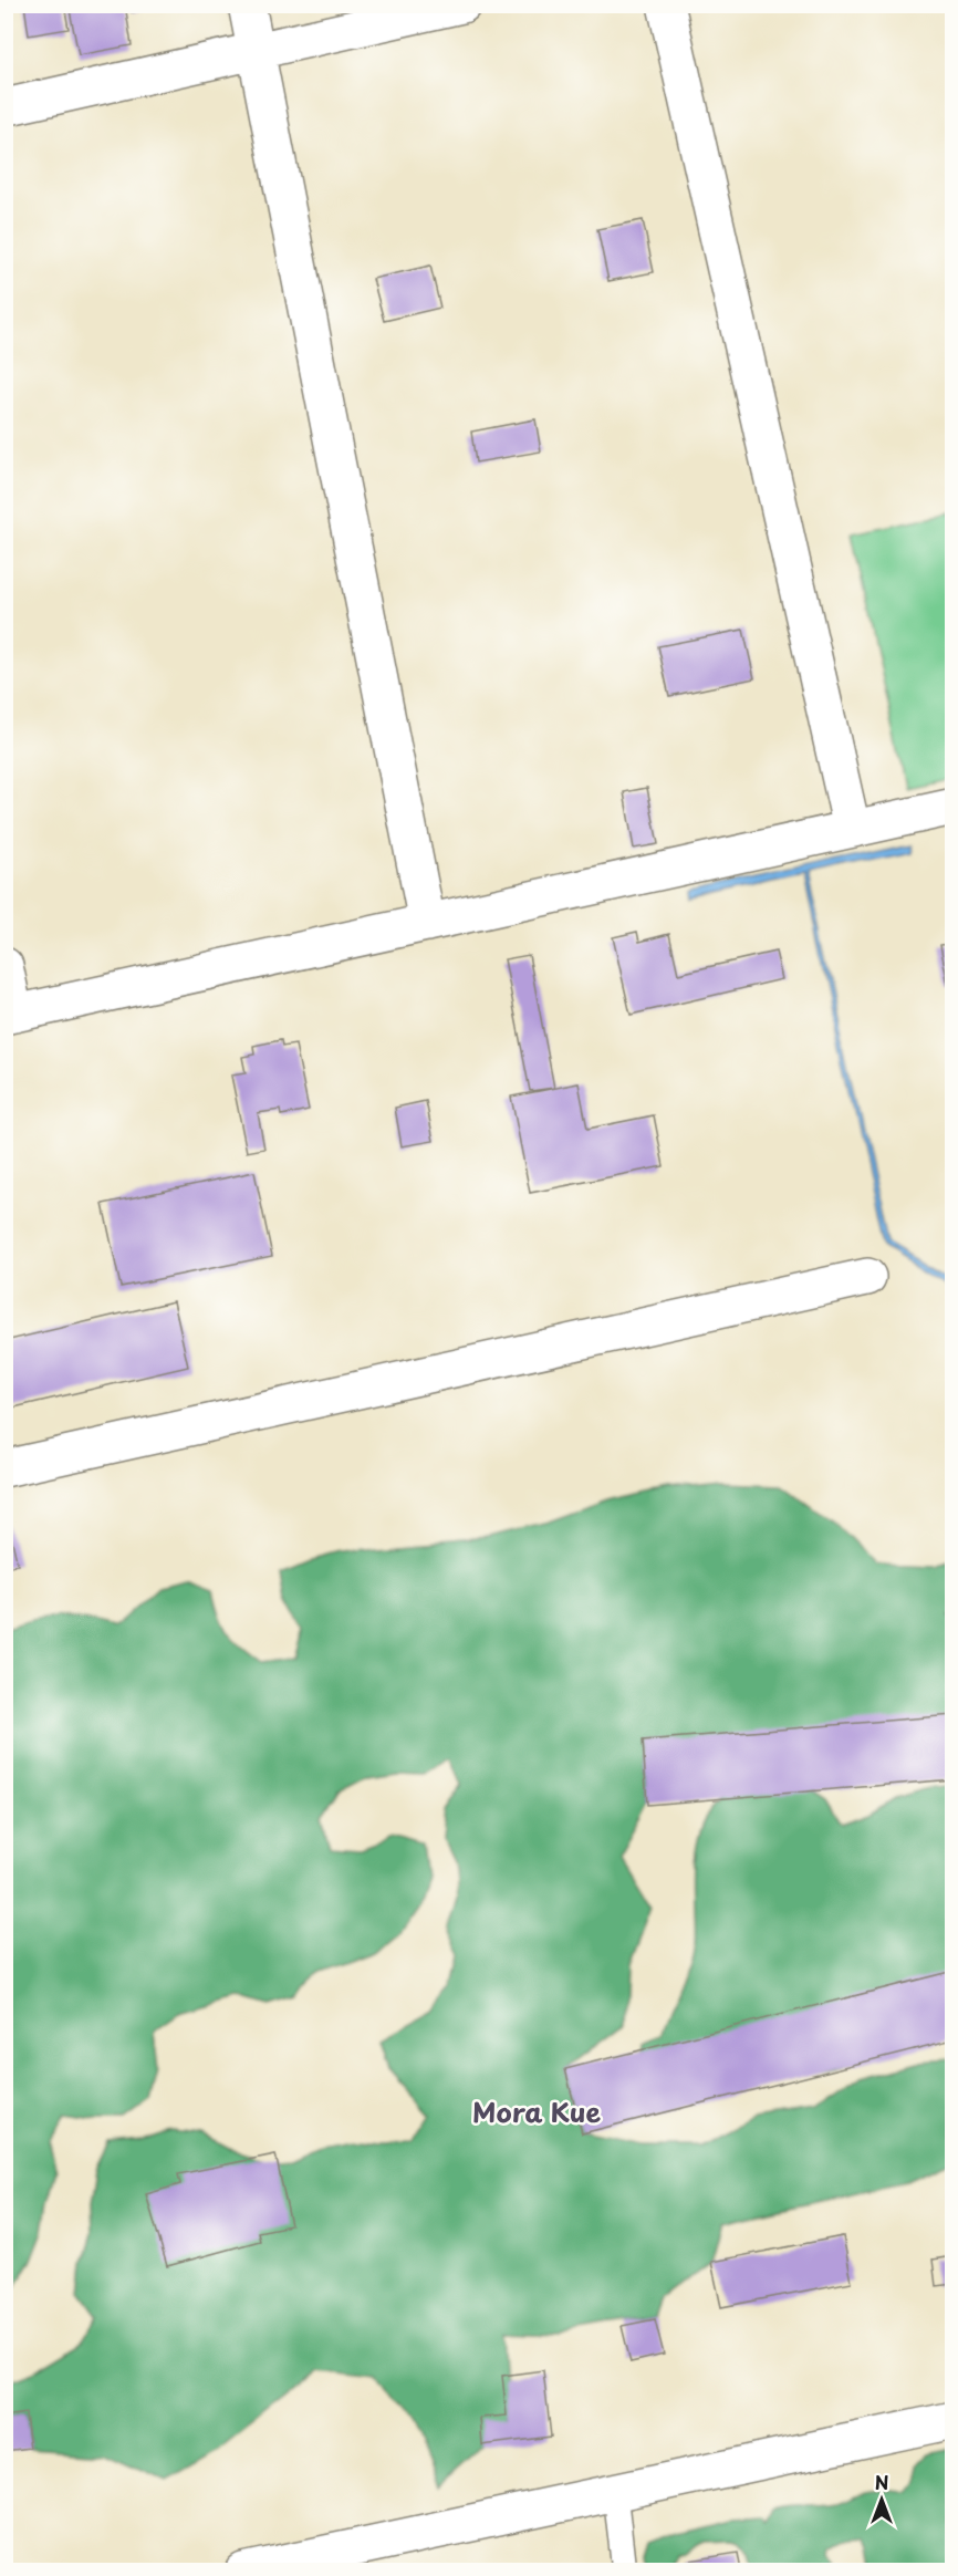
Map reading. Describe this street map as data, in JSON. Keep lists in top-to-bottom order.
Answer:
{
  "districts": ["Mora Kue"],
  "north": "top"
}
